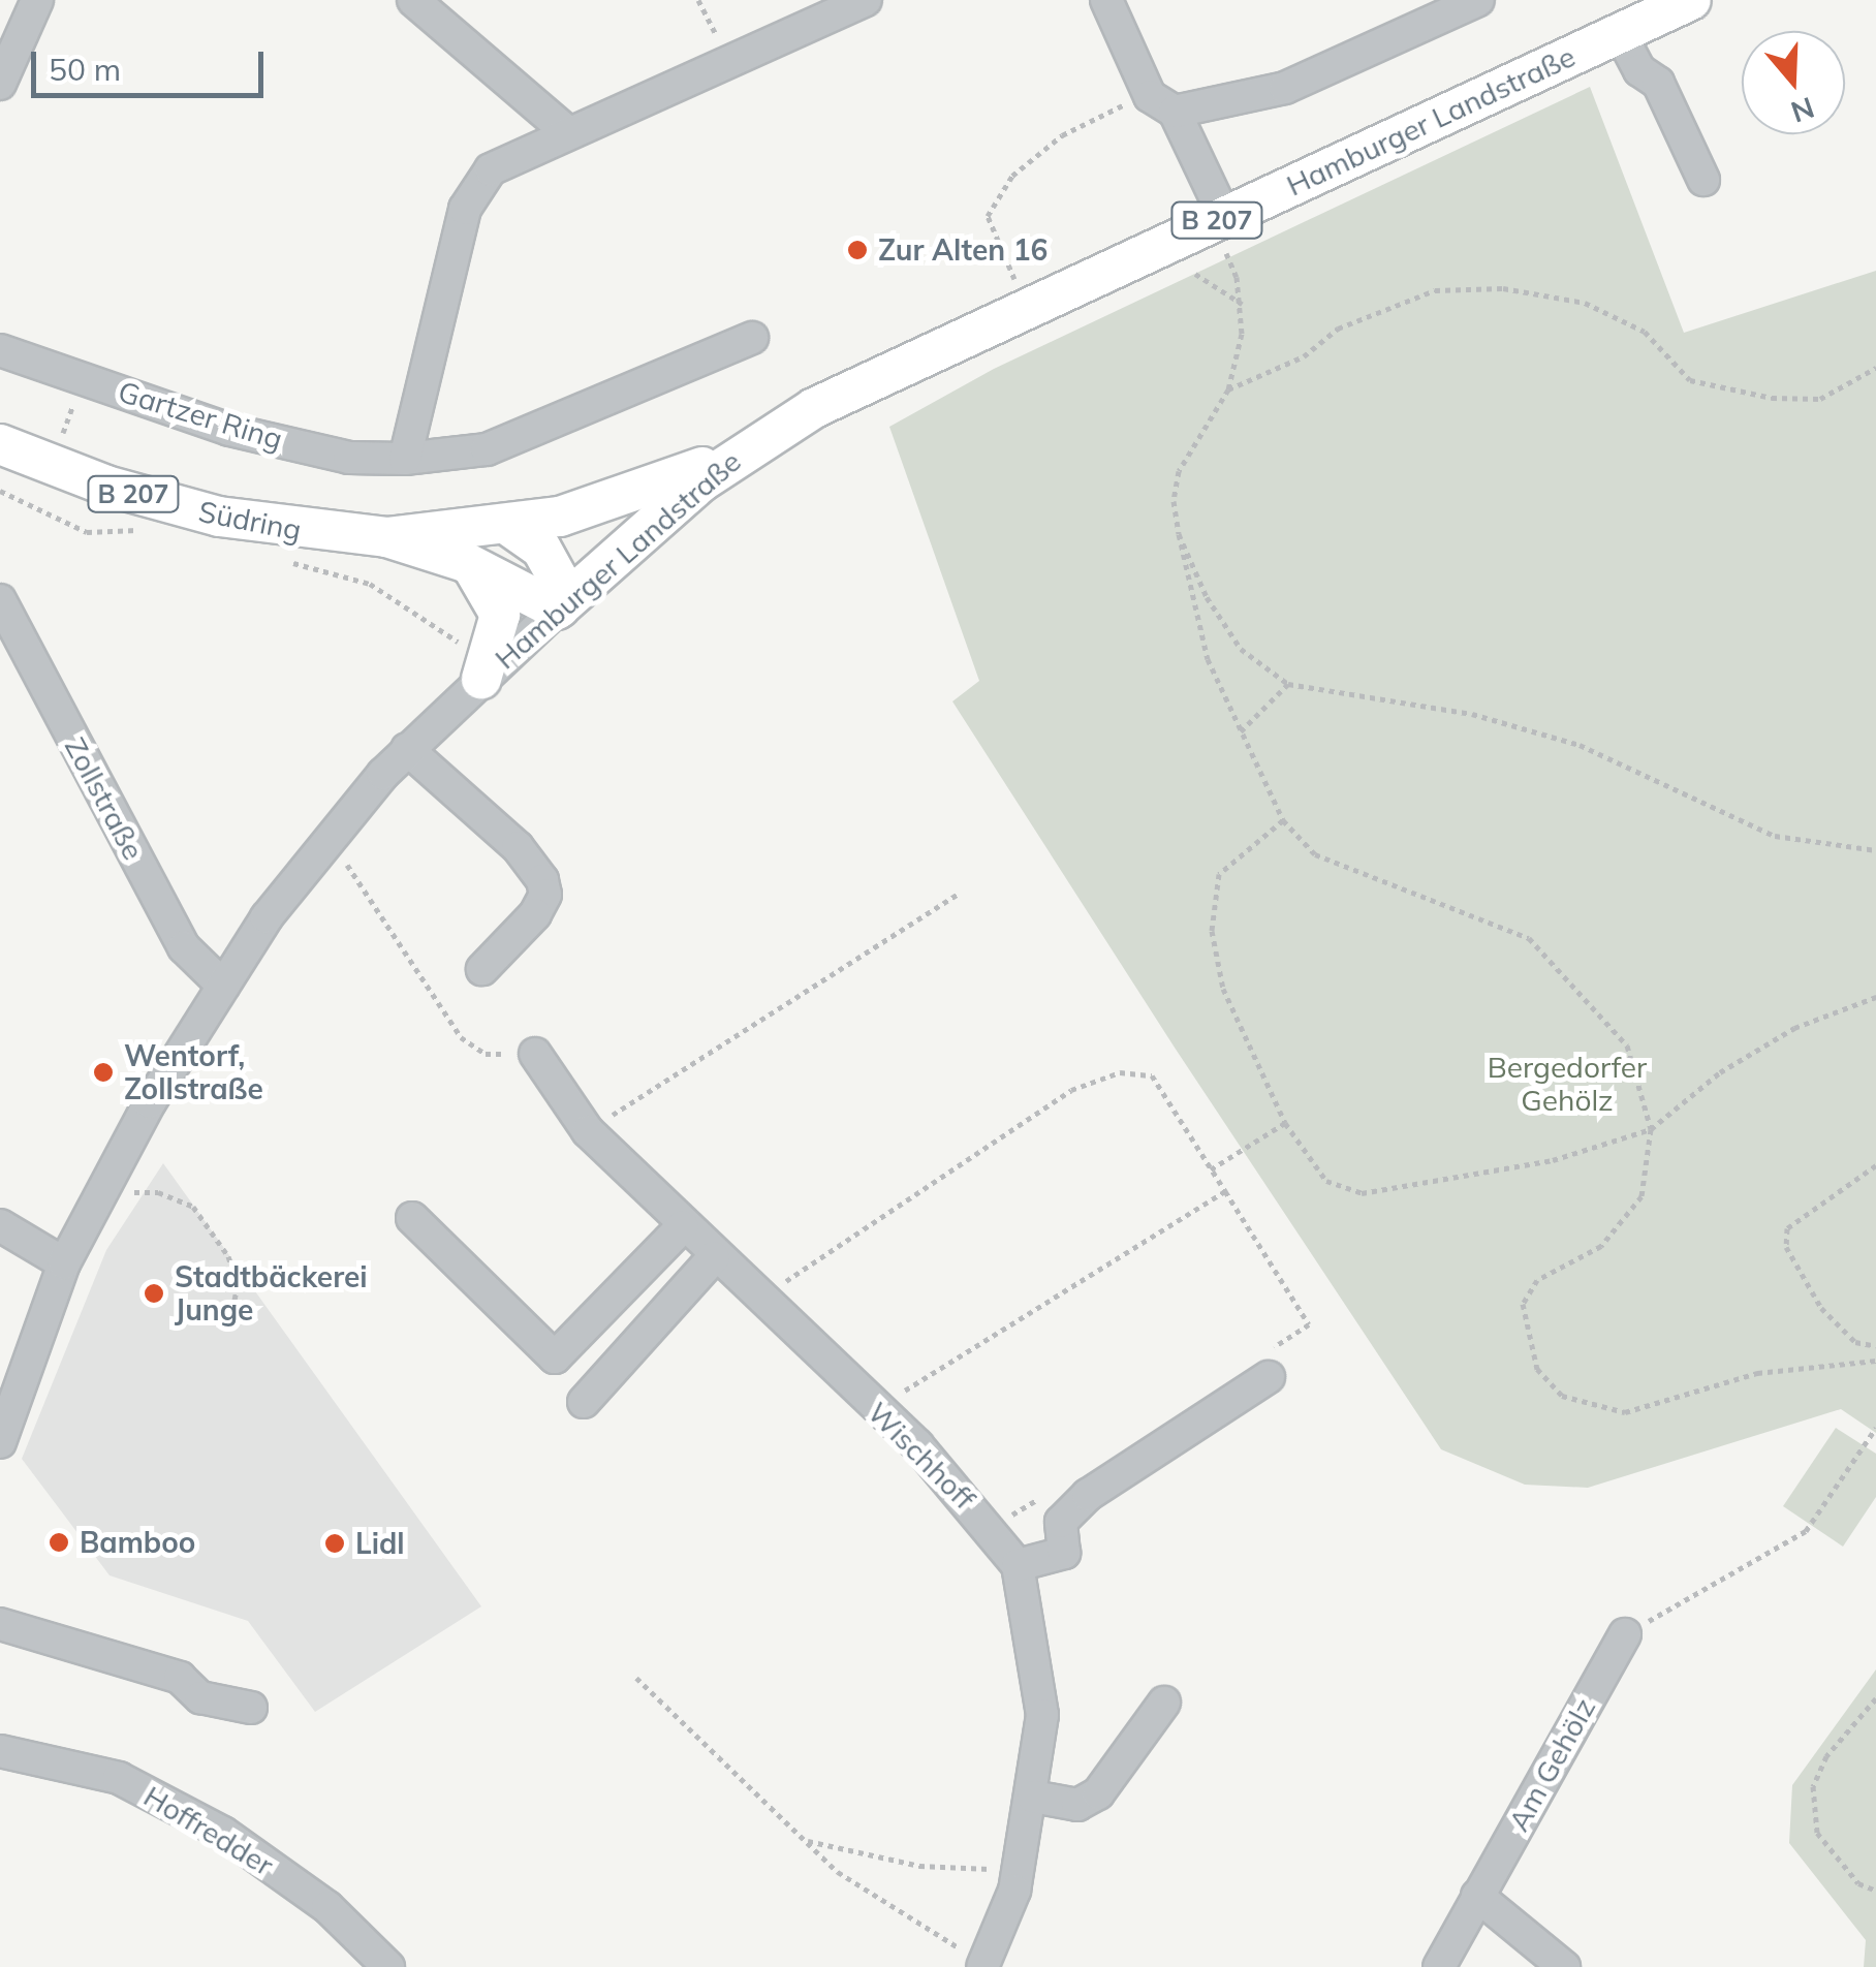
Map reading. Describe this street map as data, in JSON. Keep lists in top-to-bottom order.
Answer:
{
  "streets": {
    "main road": ["Hamburger Landstraße", "B 207", "Südring"],
    "street": [
      "Gartzer Ring",
      "Zollstraße",
      "Wischhoff",
      "Am Gehölz",
      "Hoffredder"
    ]
  },
  "crossings": [
    ["Hamburger Landstraße", "Südring"],
    ["Hamburger Landstraße", "Zollstraße"]
  ],
  "parks": ["Bergedorfer Gehölz"],
  "places": [
    "Zur Alten 16",
    "Wentorf, Zollstraße",
    "Stadtbäckerei Junge",
    "Bamboo",
    "Lidl"
  ],
  "scale_bar": "50 m",
  "north": "bottom"
}
